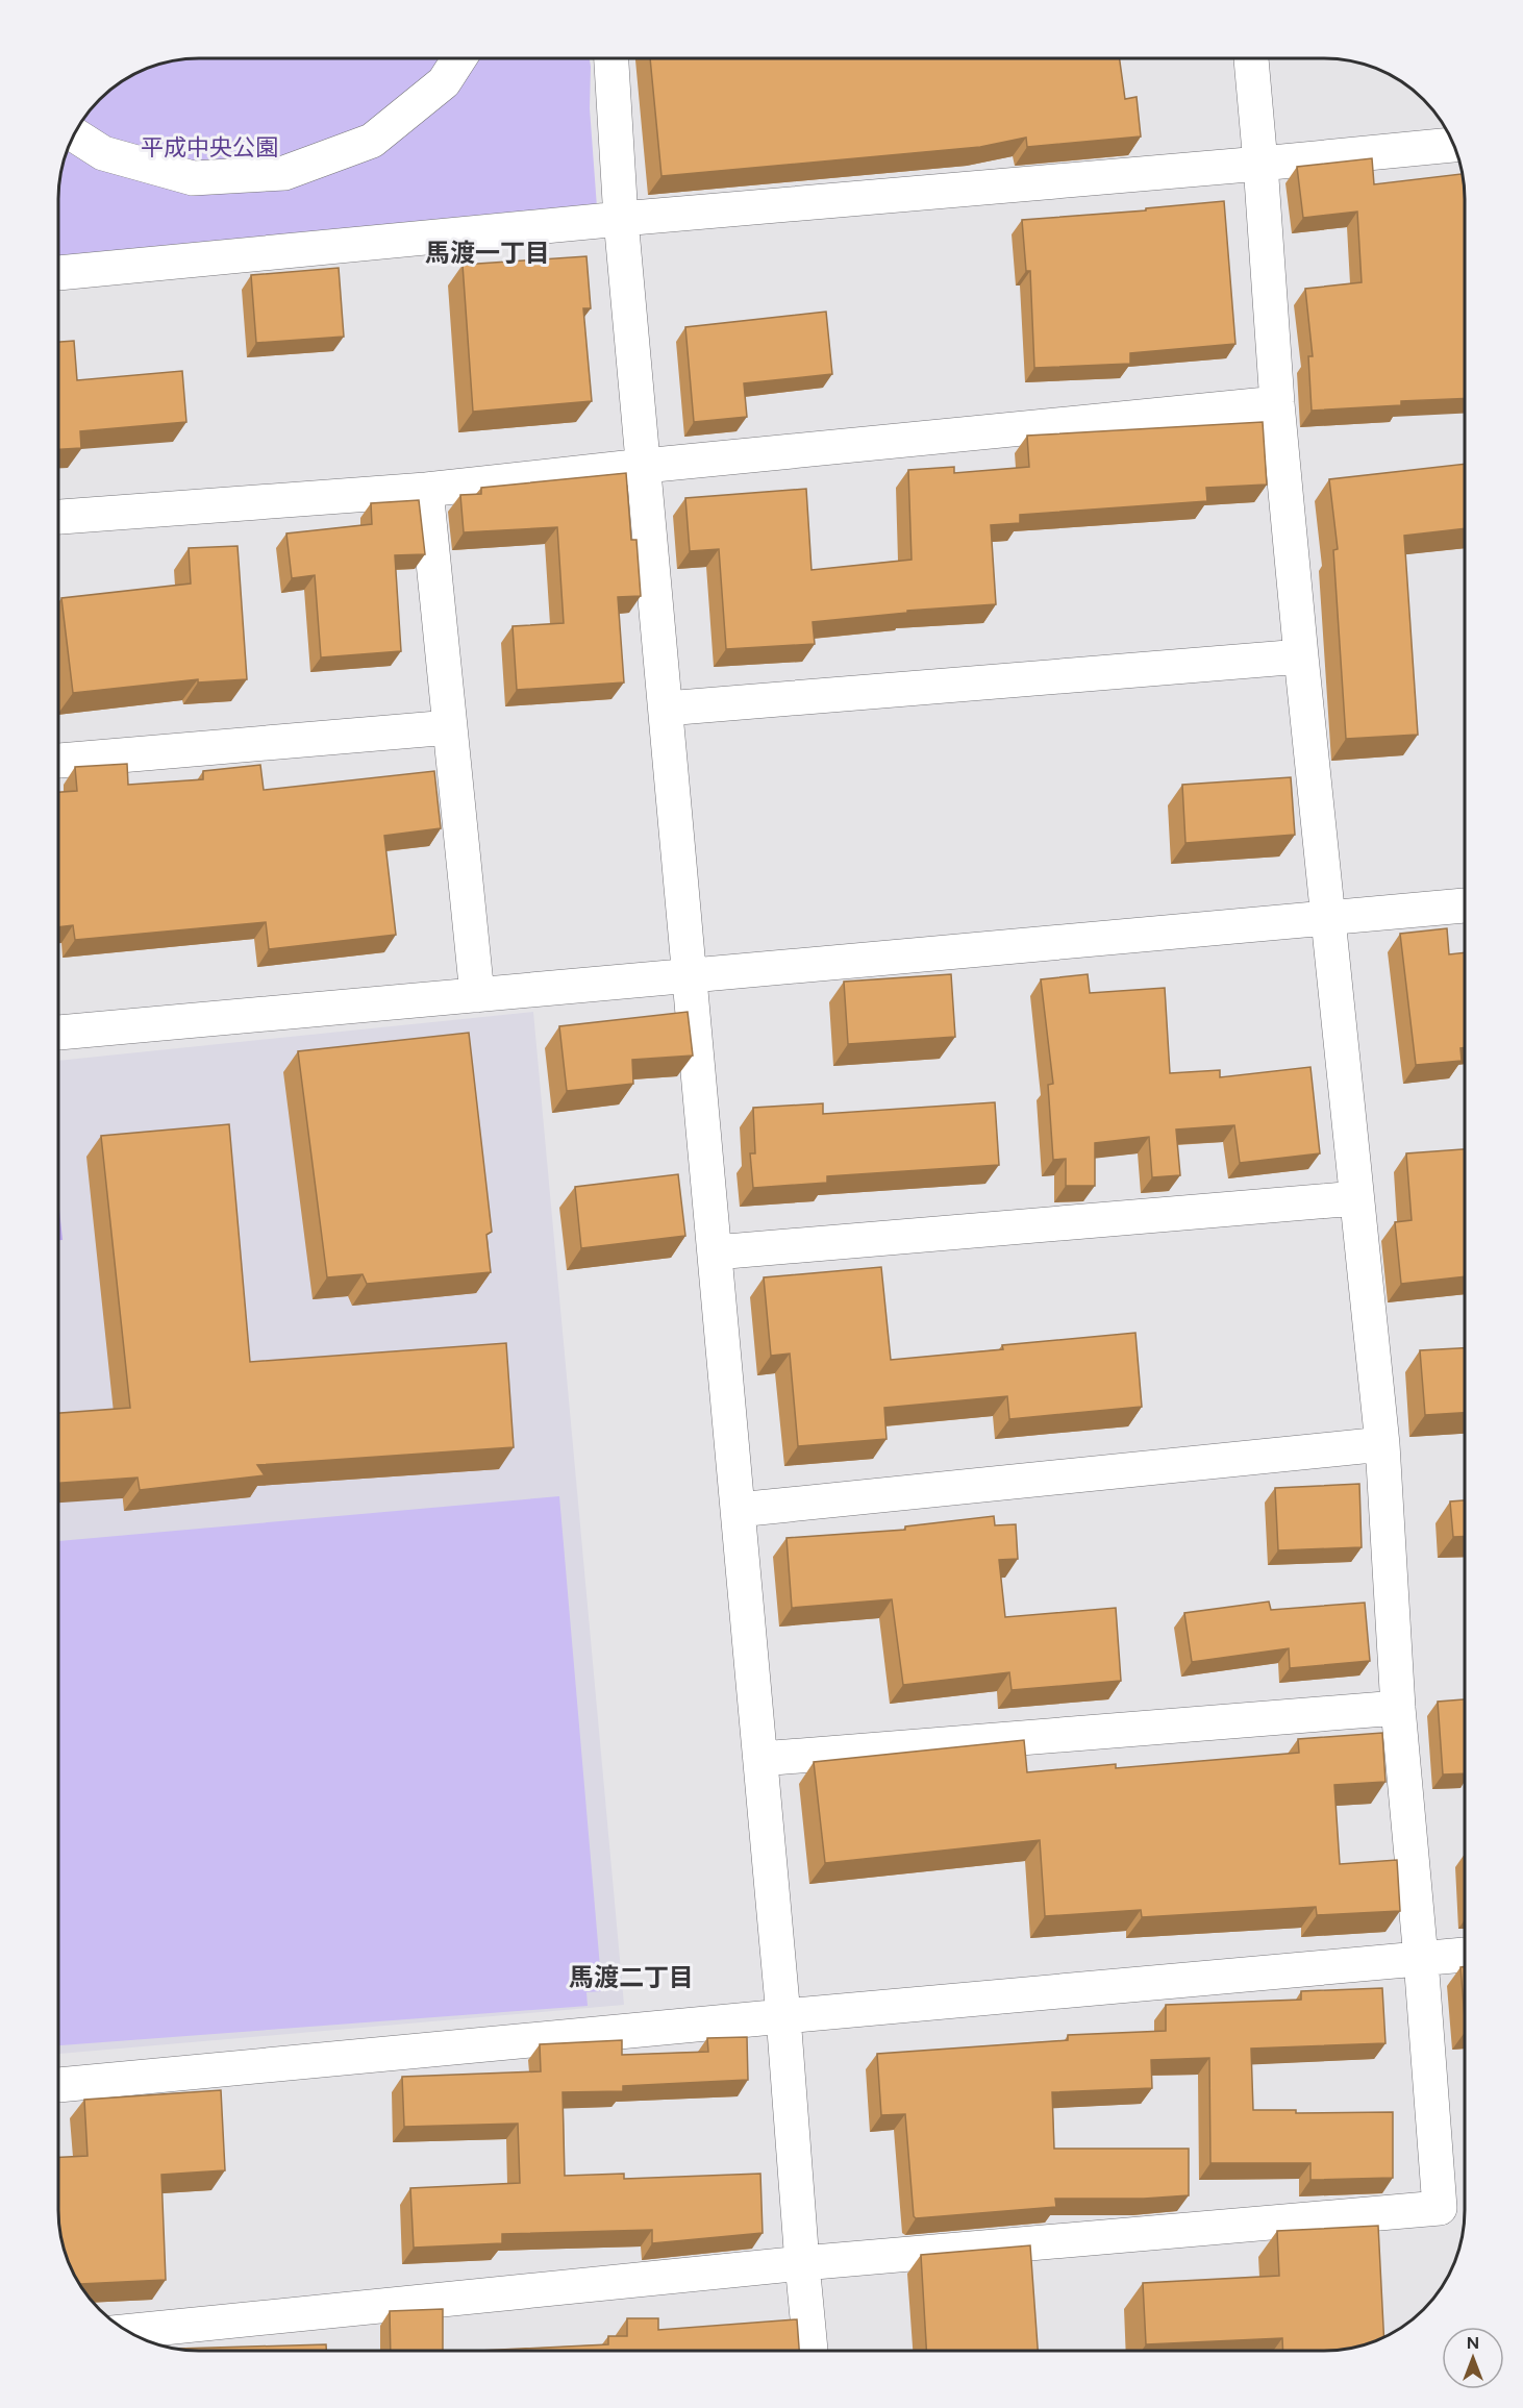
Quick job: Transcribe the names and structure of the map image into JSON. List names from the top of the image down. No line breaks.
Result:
{"districts":["馬渡一丁目","馬渡二丁目"],"parks":["平成中央公園"],"north":"top"}
